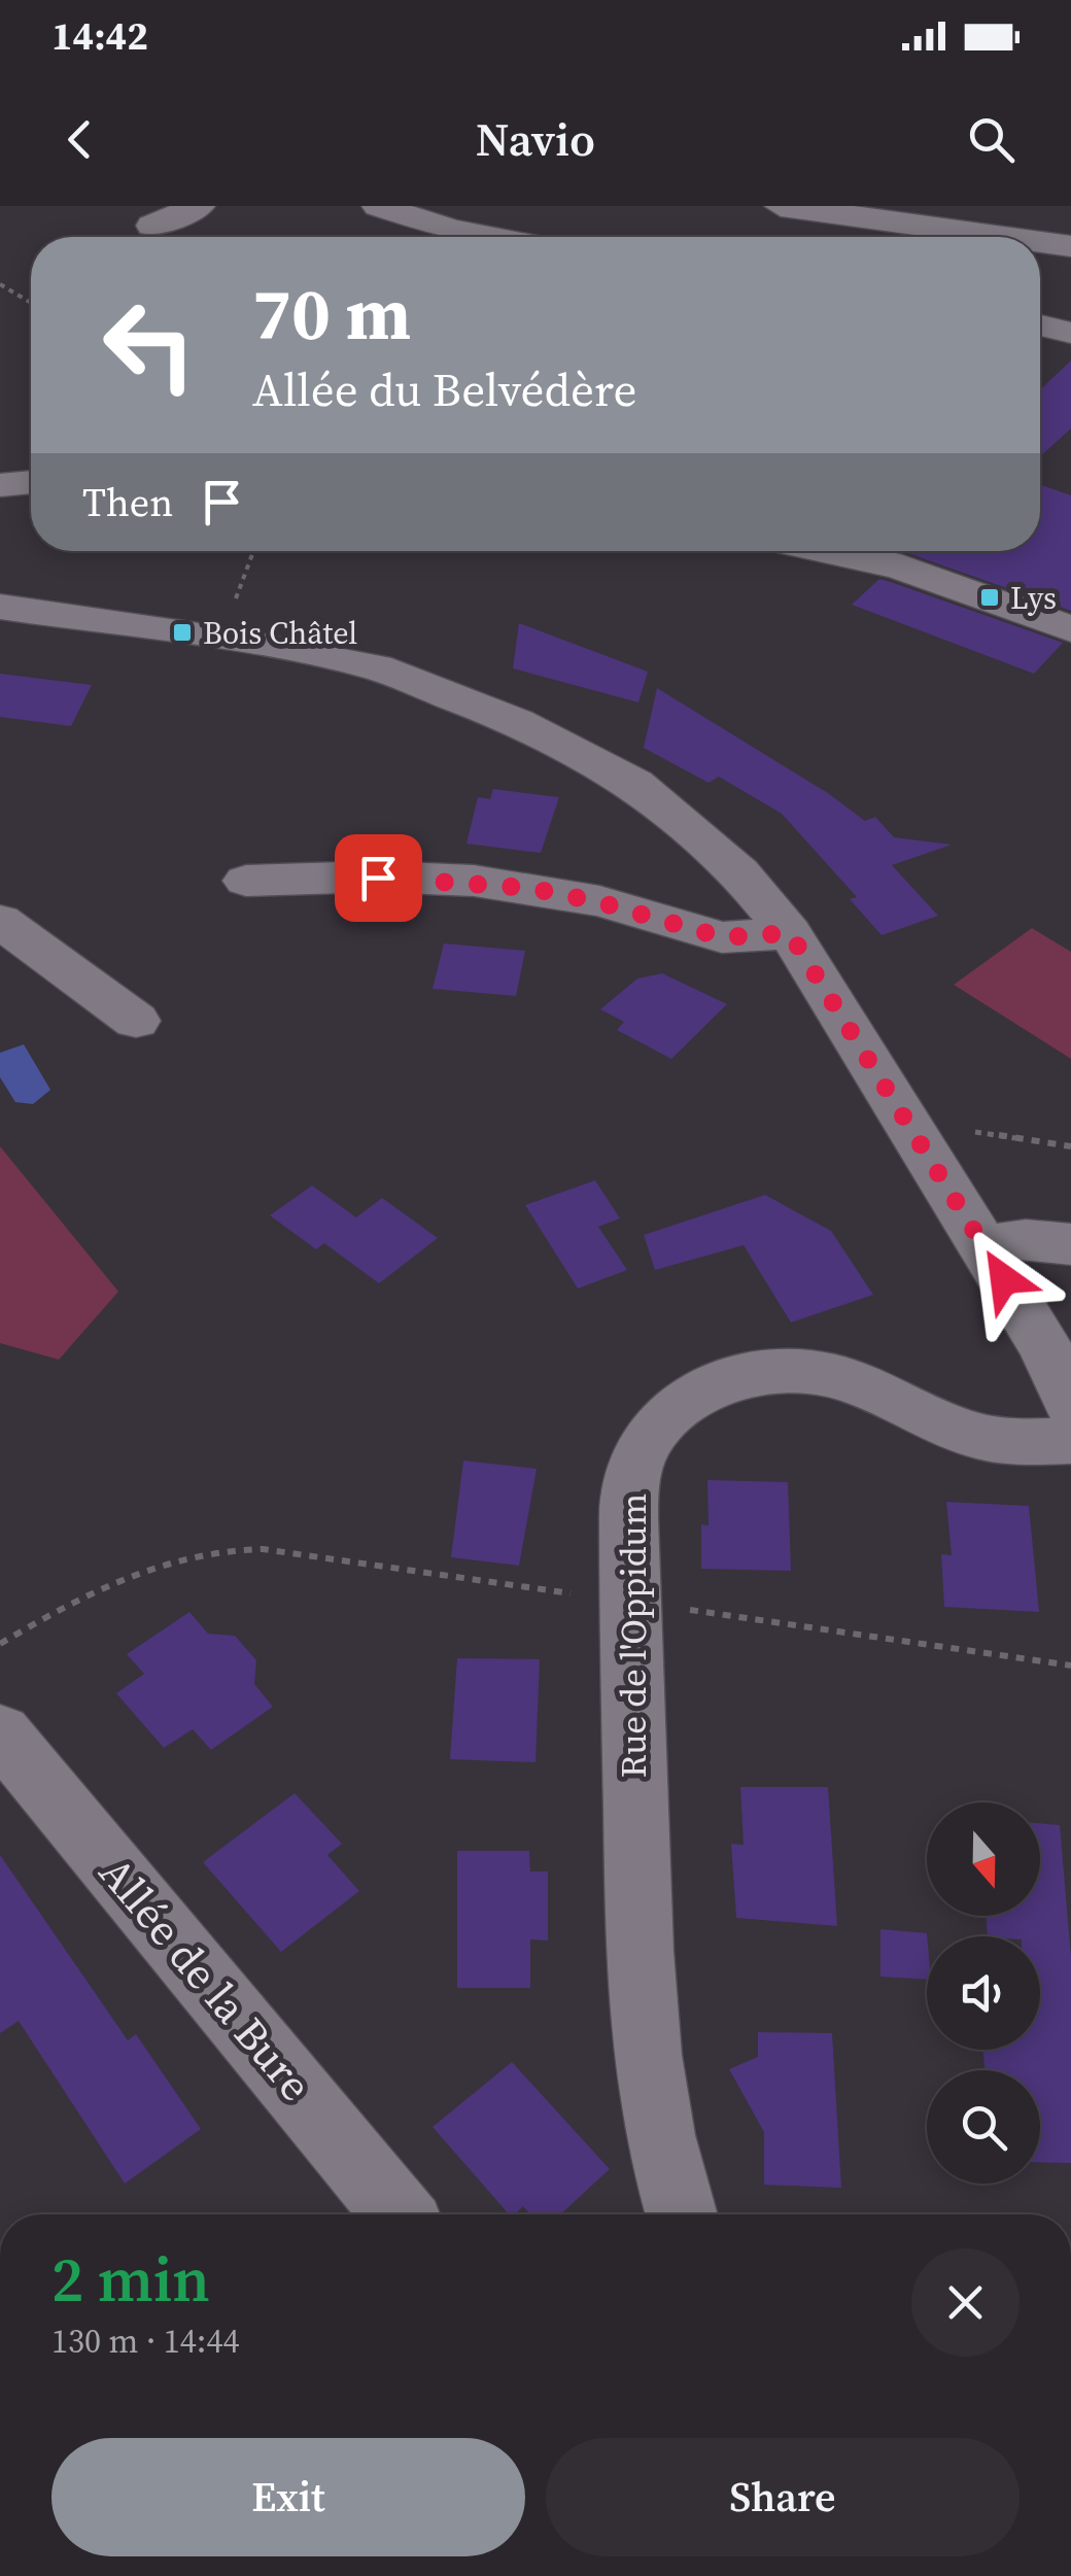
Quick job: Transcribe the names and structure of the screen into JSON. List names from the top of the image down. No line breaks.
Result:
{"streets":{"street":["Rue de l'Oppidum","Allée de la Bure"]},"places":{"transit":["Lys","Bois Châtel"]},"north":"bottom","page":{"status":"14:42","header":"Navio","turn":["70 m","Allée du Belvédère"],"then":"Then","heading":["2 min","130 m · 14:44"],"buttons":["Exit","Share"]}}
